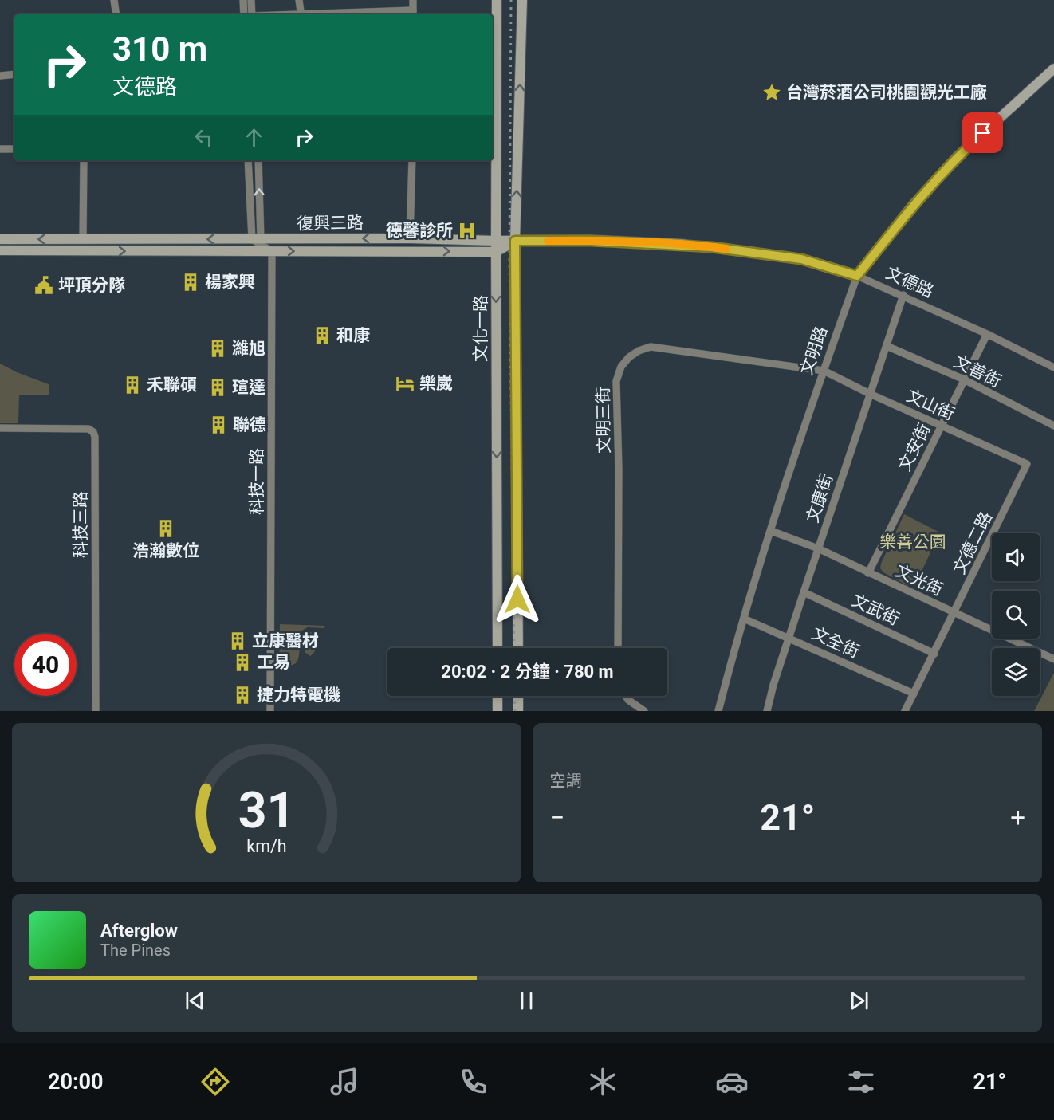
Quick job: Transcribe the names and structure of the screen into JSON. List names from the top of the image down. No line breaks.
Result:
{"streets":{"street":["復興三路","文德路","文化一路","文明路","文善街","文山街","文明三街","文安街","科技一路","文康街","科技三路","文德二路","文光街","文武街","文全街"]},"crossings":[["復興三路","文德路"],["復興三路","文化一路"],["復興三路","科技一路"],["文德路","文化一路"],["文德路","文明路"],["文德路","文安街"],["文德路","文康街"],["文明路","文山街"],["文明路","文明三街"],["文明路","文光街"],["文明路","文全街"],["文善街","文安街"],["文善街","文康街"],["文山街","文明三街"],["文山街","文安街"],["文山街","文康街"],["文山街","文德二路"],["文安街","文光街"],["文康街","文光街"],["文康街","文武街"],["文康街","文全街"],["文德二路","文光街"],["文德二路","文武街"],["文德二路","文全街"]],"parks":["樂善公園"],"places":{"place":["台灣菸酒公司桃園觀光工廠"],"hospital":["德馨診所"],"building":["楊家興","和康","濰旭","禾聯碩","瑄達","聯德","浩瀚數位","立康醫材","工易","捷力特電機"],"public building":["坪頂分隊"],"hotel":["樂崴"]},"page":{"turn":["310 m","文德路"],"limit":"40","trip":"20:02 · 2 分鐘 · 780 m","tile":"空調","heat":["−","21°","+"],"song":["Afterglow","The Pines"],"tabs":["20:00","21°"],"gauge":["31","km/h"]}}
